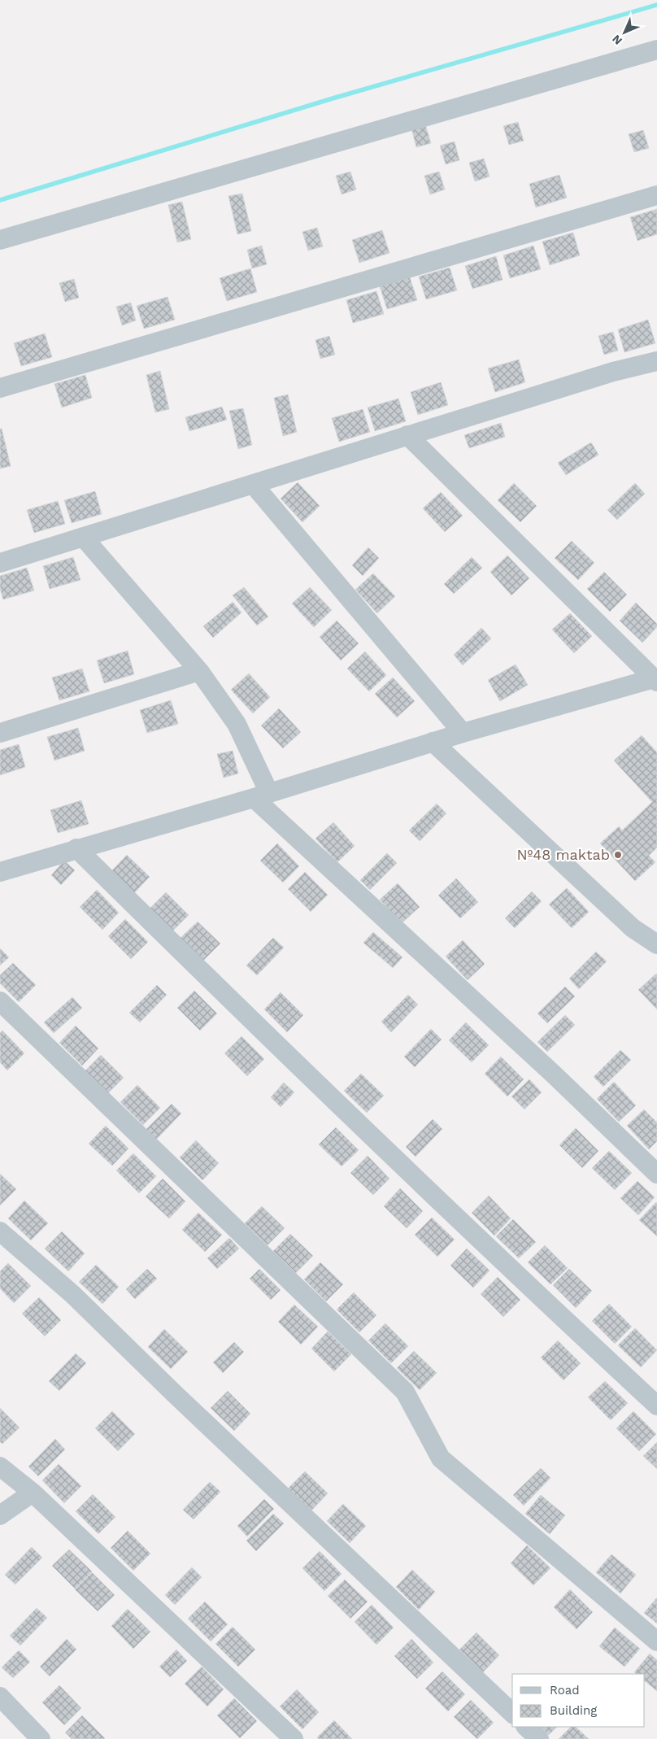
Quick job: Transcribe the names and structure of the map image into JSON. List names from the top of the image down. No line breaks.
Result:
{"places":["№48 maktab"],"legend":["Road","Building"],"north":"bottom left"}
